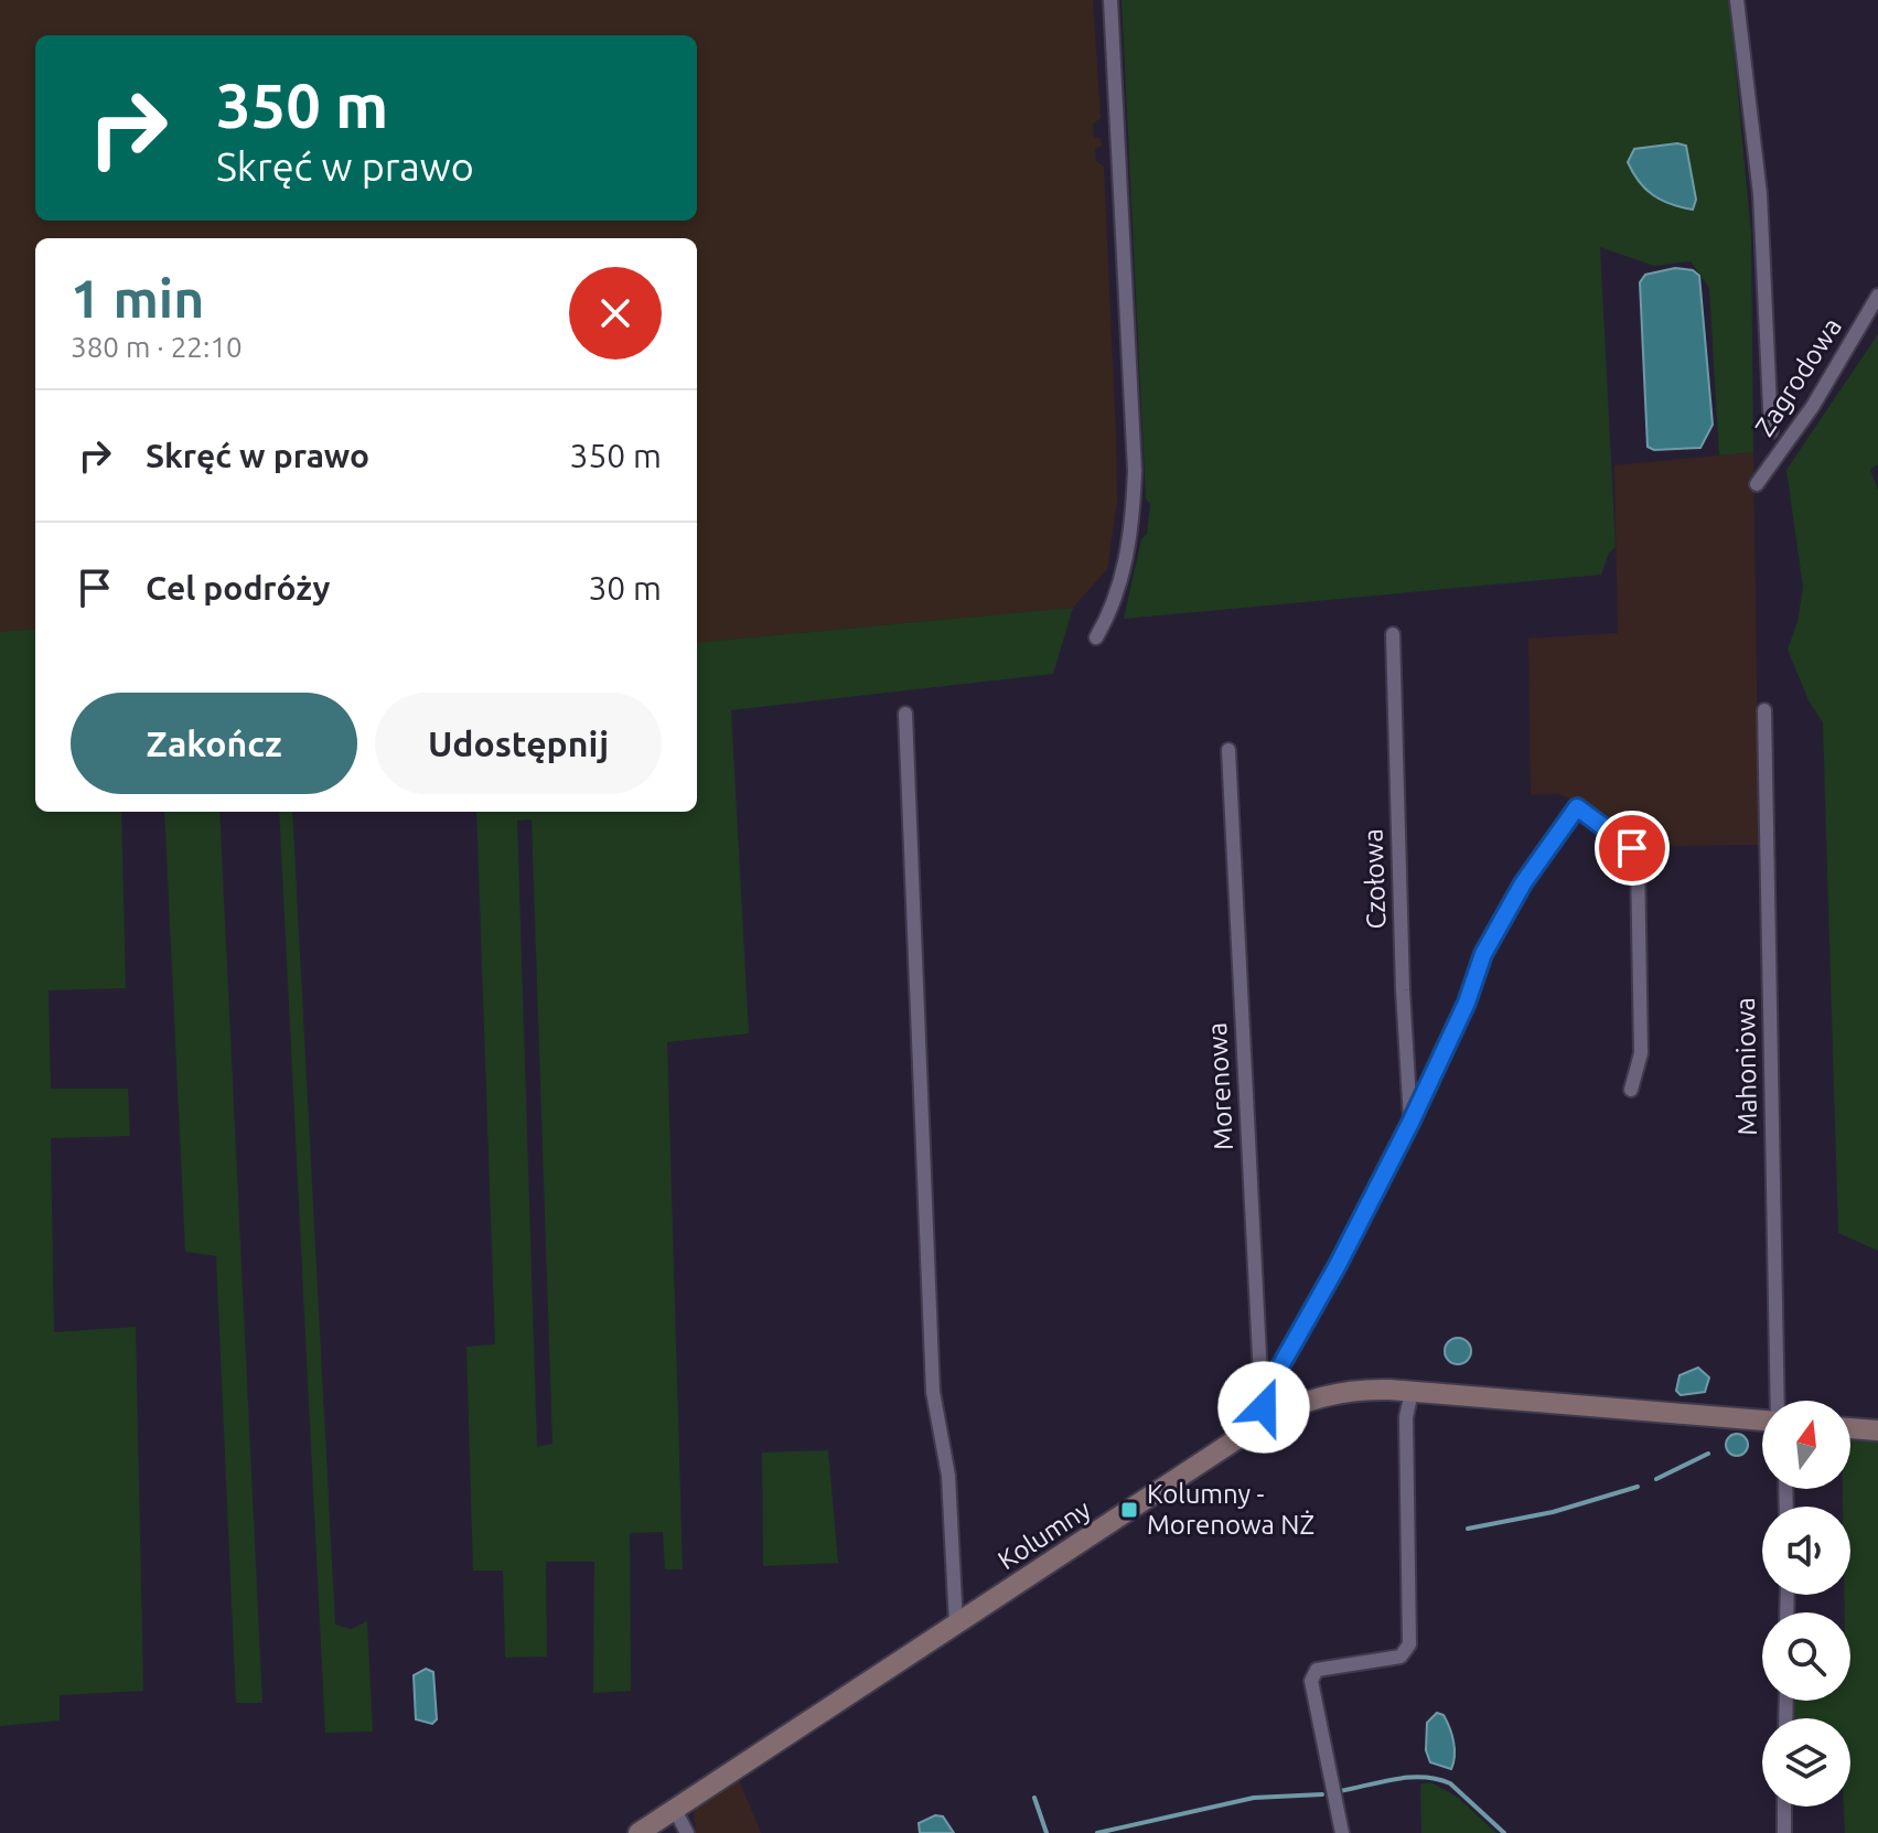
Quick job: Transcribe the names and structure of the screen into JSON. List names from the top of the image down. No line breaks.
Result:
{"streets":{"street":["Zagrodowa","Czołowa","Mahoniowa","Morenowa","Kolumny"]},"crossings":[["Morenowa","Kolumny"]],"places":{"transit":["Kolumny - Morenowa NŻ"]},"north":"top","page":{"turn":["350 m","Skręć w prawo"],"heading":["1 min","380 m · 22:10"],"list":[{"name":"Skręć w prawo","value":"350 m"},{"name":"Cel podróży","value":"30 m"}],"buttons":["Zakończ","Udostępnij"]}}
